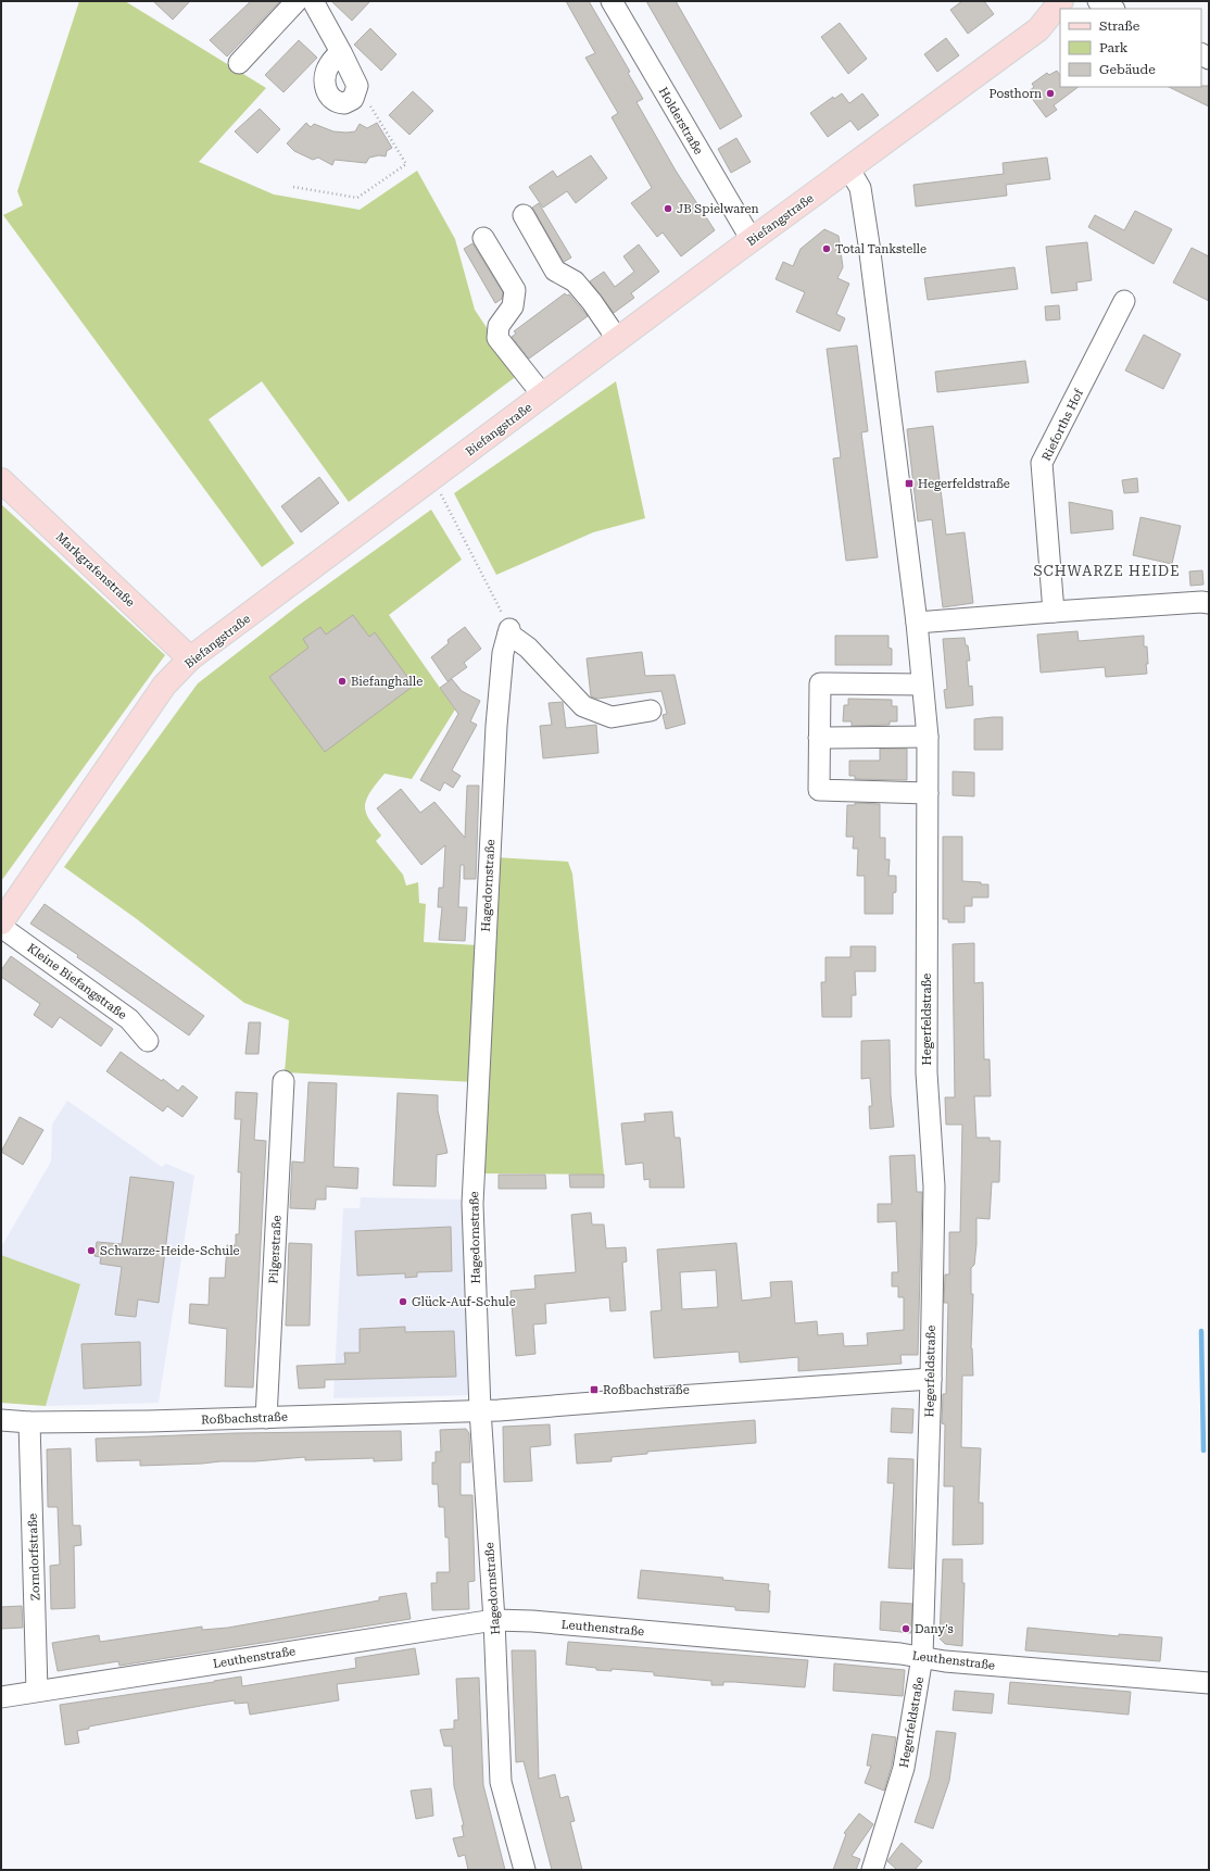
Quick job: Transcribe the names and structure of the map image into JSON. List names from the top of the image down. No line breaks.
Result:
{"streets":{"main road":["Biefangstraße","Markgrafenstraße"],"street":["Holderstraße","Rieforths Hof","Hagedornstraße","Kleine Biefangstraße","Hegerfeldstraße","Pilgerstraße","Roßbachstraße","Zorndorfstraße","Leuthenstraße"]},"crossings":[["Holderstraße","Biefangstraße"],["Biefangstraße","Markgrafenstraße"],["Biefangstraße","Hegerfeldstraße"],["Hagedornstraße","Roßbachstraße"],["Hagedornstraße","Leuthenstraße"],["Hegerfeldstraße","Roßbachstraße"],["Hegerfeldstraße","Leuthenstraße"],["Pilgerstraße","Roßbachstraße"],["Roßbachstraße","Zorndorfstraße"],["Zorndorfstraße","Leuthenstraße"]],"districts":["SCHWARZE HEIDE"],"places":{"other":["Posthorn","JB Spielwaren","Total Tankstelle","Biefanghalle","Schwarze-Heide-Schule","Glück-Auf-Schule","Dany's"],"transit":["Hegerfeldstraße","Roßbachstraße"]},"legend":["Straße","Park","Gebäude"]}
